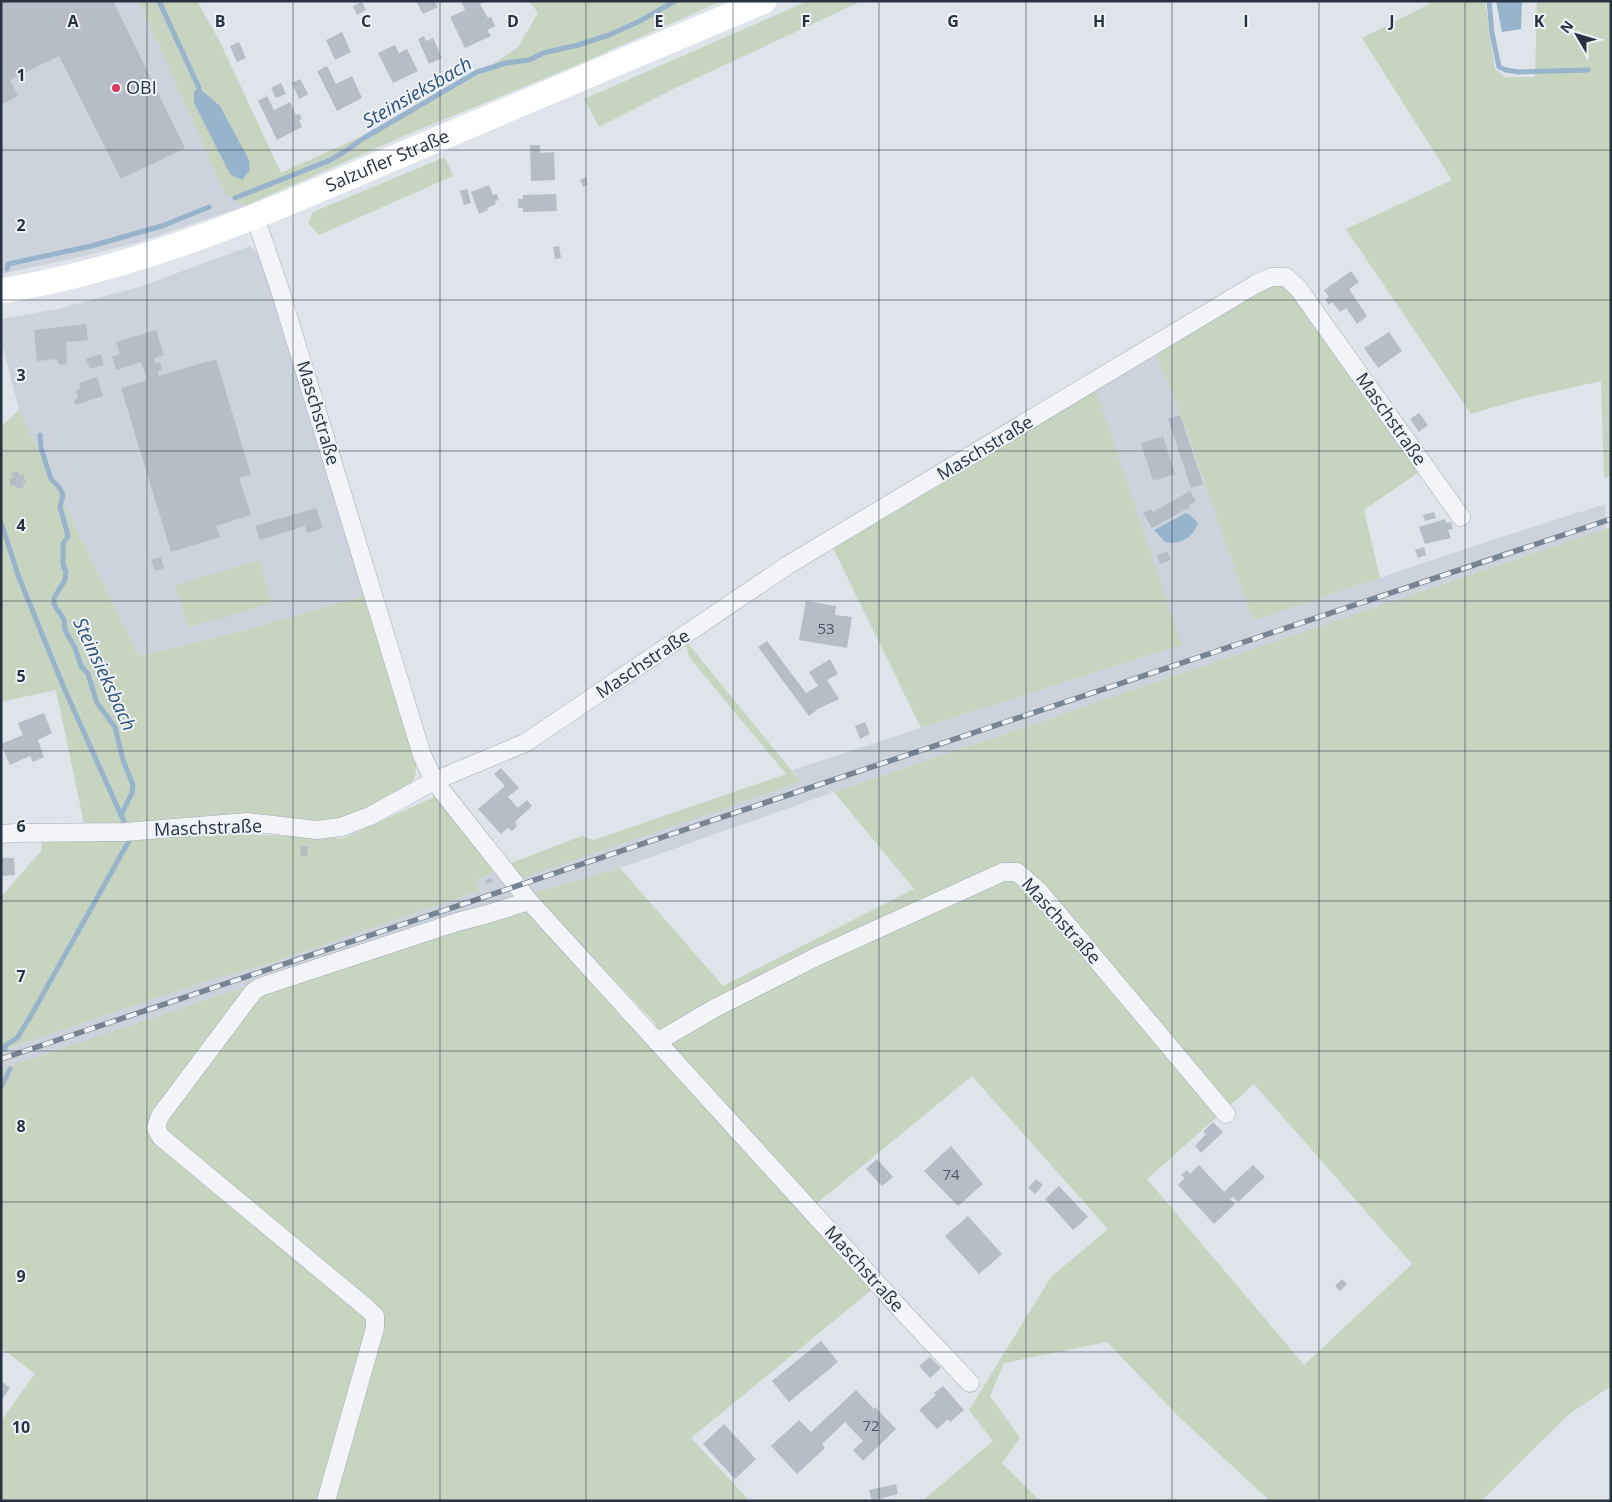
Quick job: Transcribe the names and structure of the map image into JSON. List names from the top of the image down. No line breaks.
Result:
{"streets":{"main road":["Salzufler Straße"],"street":["Maschstraße"]},"crossings":[["Salzufler Straße","Maschstraße"]],"water":["Steinsieksbach"],"places":["OBI"],"house_numbers":["53","74","72"],"north":"top left","grid":{"columns":["A","B","C","D","E","F","G","H","I","J","K"],"rows":["1","2","3","4","5","6","7","8","9","10"]}}
